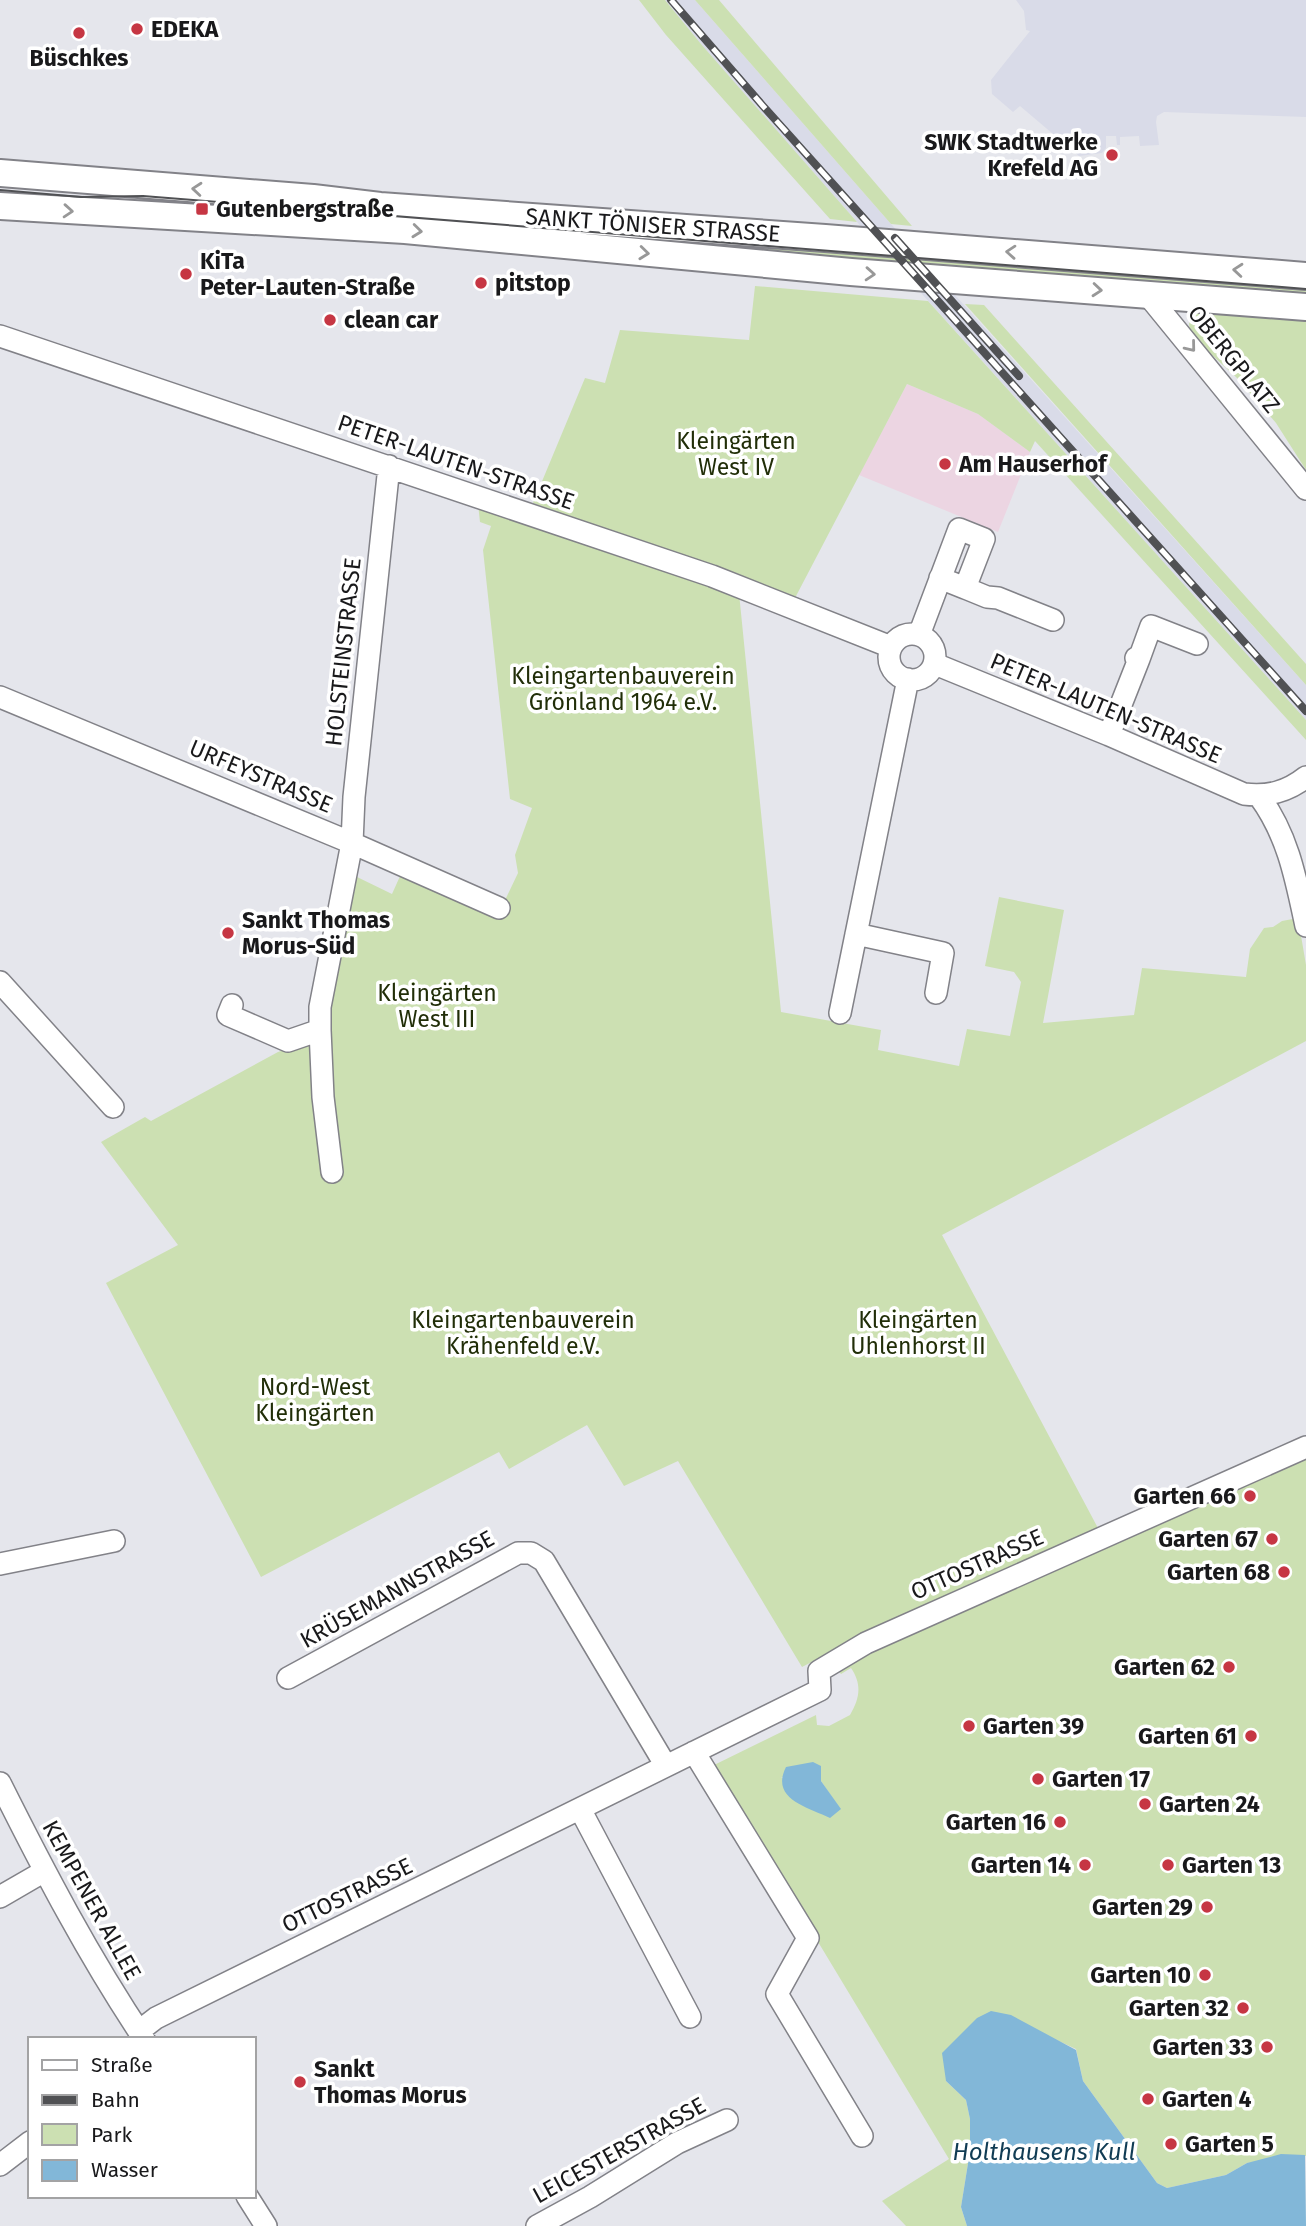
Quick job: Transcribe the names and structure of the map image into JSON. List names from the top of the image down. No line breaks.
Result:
{"streets":{"main road":["SANKT TÖNISER STRASSE"],"street":["OBERGPLATZ","PETER-LAUTEN-STRASSE","HOLSTEINSTRASSE","URFEYSTRASSE","OTTOSTRASSE","KRÜSEMANNSTRASSE","KEMPENER ALLEE","LEICESTERSTRASSE"]},"crossings":[["SANKT TÖNISER STRASSE","OBERGPLATZ"],["PETER-LAUTEN-STRASSE","HOLSTEINSTRASSE"],["HOLSTEINSTRASSE","URFEYSTRASSE"],["OTTOSTRASSE","KRÜSEMANNSTRASSE"],["OTTOSTRASSE","KEMPENER ALLEE"]],"one_way":["OBERGPLATZ"],"water":["Holthausens Kull"],"parks":["Kleingärten West IV","Kleingartenbauverein Grönland 1964 e.V.","Kleingärten West III","Kleingartenbauverein Krähenfeld e.V.","Kleingärten Uhlenhorst II","Nord-West Kleingärten"],"places":{"other":["EDEKA","Büschkes","SWK Stadtwerke Krefeld AG","KiTa Peter-Lauten-Straße","pitstop","clean car","Am Hauserhof","Sankt Thomas Morus-Süd","Garten 66","Garten 67","Garten 68","Garten 62","Garten 39","Garten 61","Garten 17","Garten 24","Garten 16","Garten 14","Garten 13","Garten 29","Garten 10","Garten 32","Garten 33","Sankt Thomas Morus","Garten 4","Garten 5"],"transit":["Gutenbergstraße"]},"legend":["Straße","Bahn","Park","Wasser"]}
